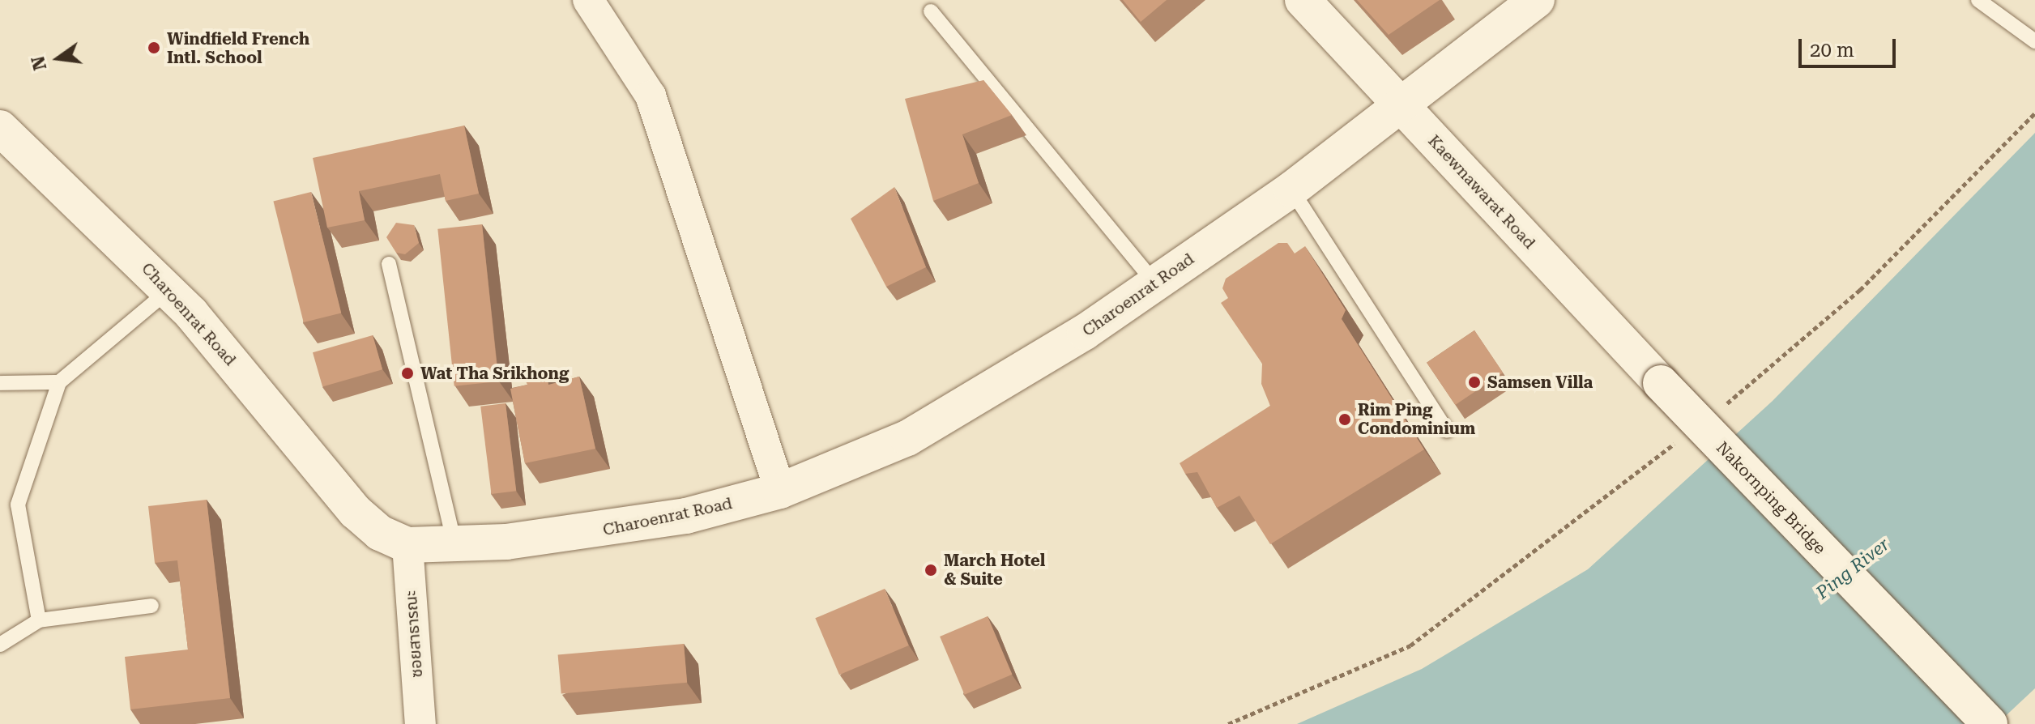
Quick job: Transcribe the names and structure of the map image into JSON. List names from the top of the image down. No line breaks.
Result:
{"streets":{"main road":["Kaewnawarat Road","Charoenrat Road","Nakornping Bridge"],"street":["ซอยสาธารณะ"]},"crossings":[["Kaewnawarat Road","Charoenrat Road"],["Kaewnawarat Road","Nakornping Bridge"],["Charoenrat Road","ซอยสาธารณะ"]],"water":["Ping River"],"places":["Windfield French Intl. School","Wat Tha Srikhong","Samsen Villa","Rim Ping Condominium","March Hotel & Suite"],"scale_bar":"20 m","north":"left"}
